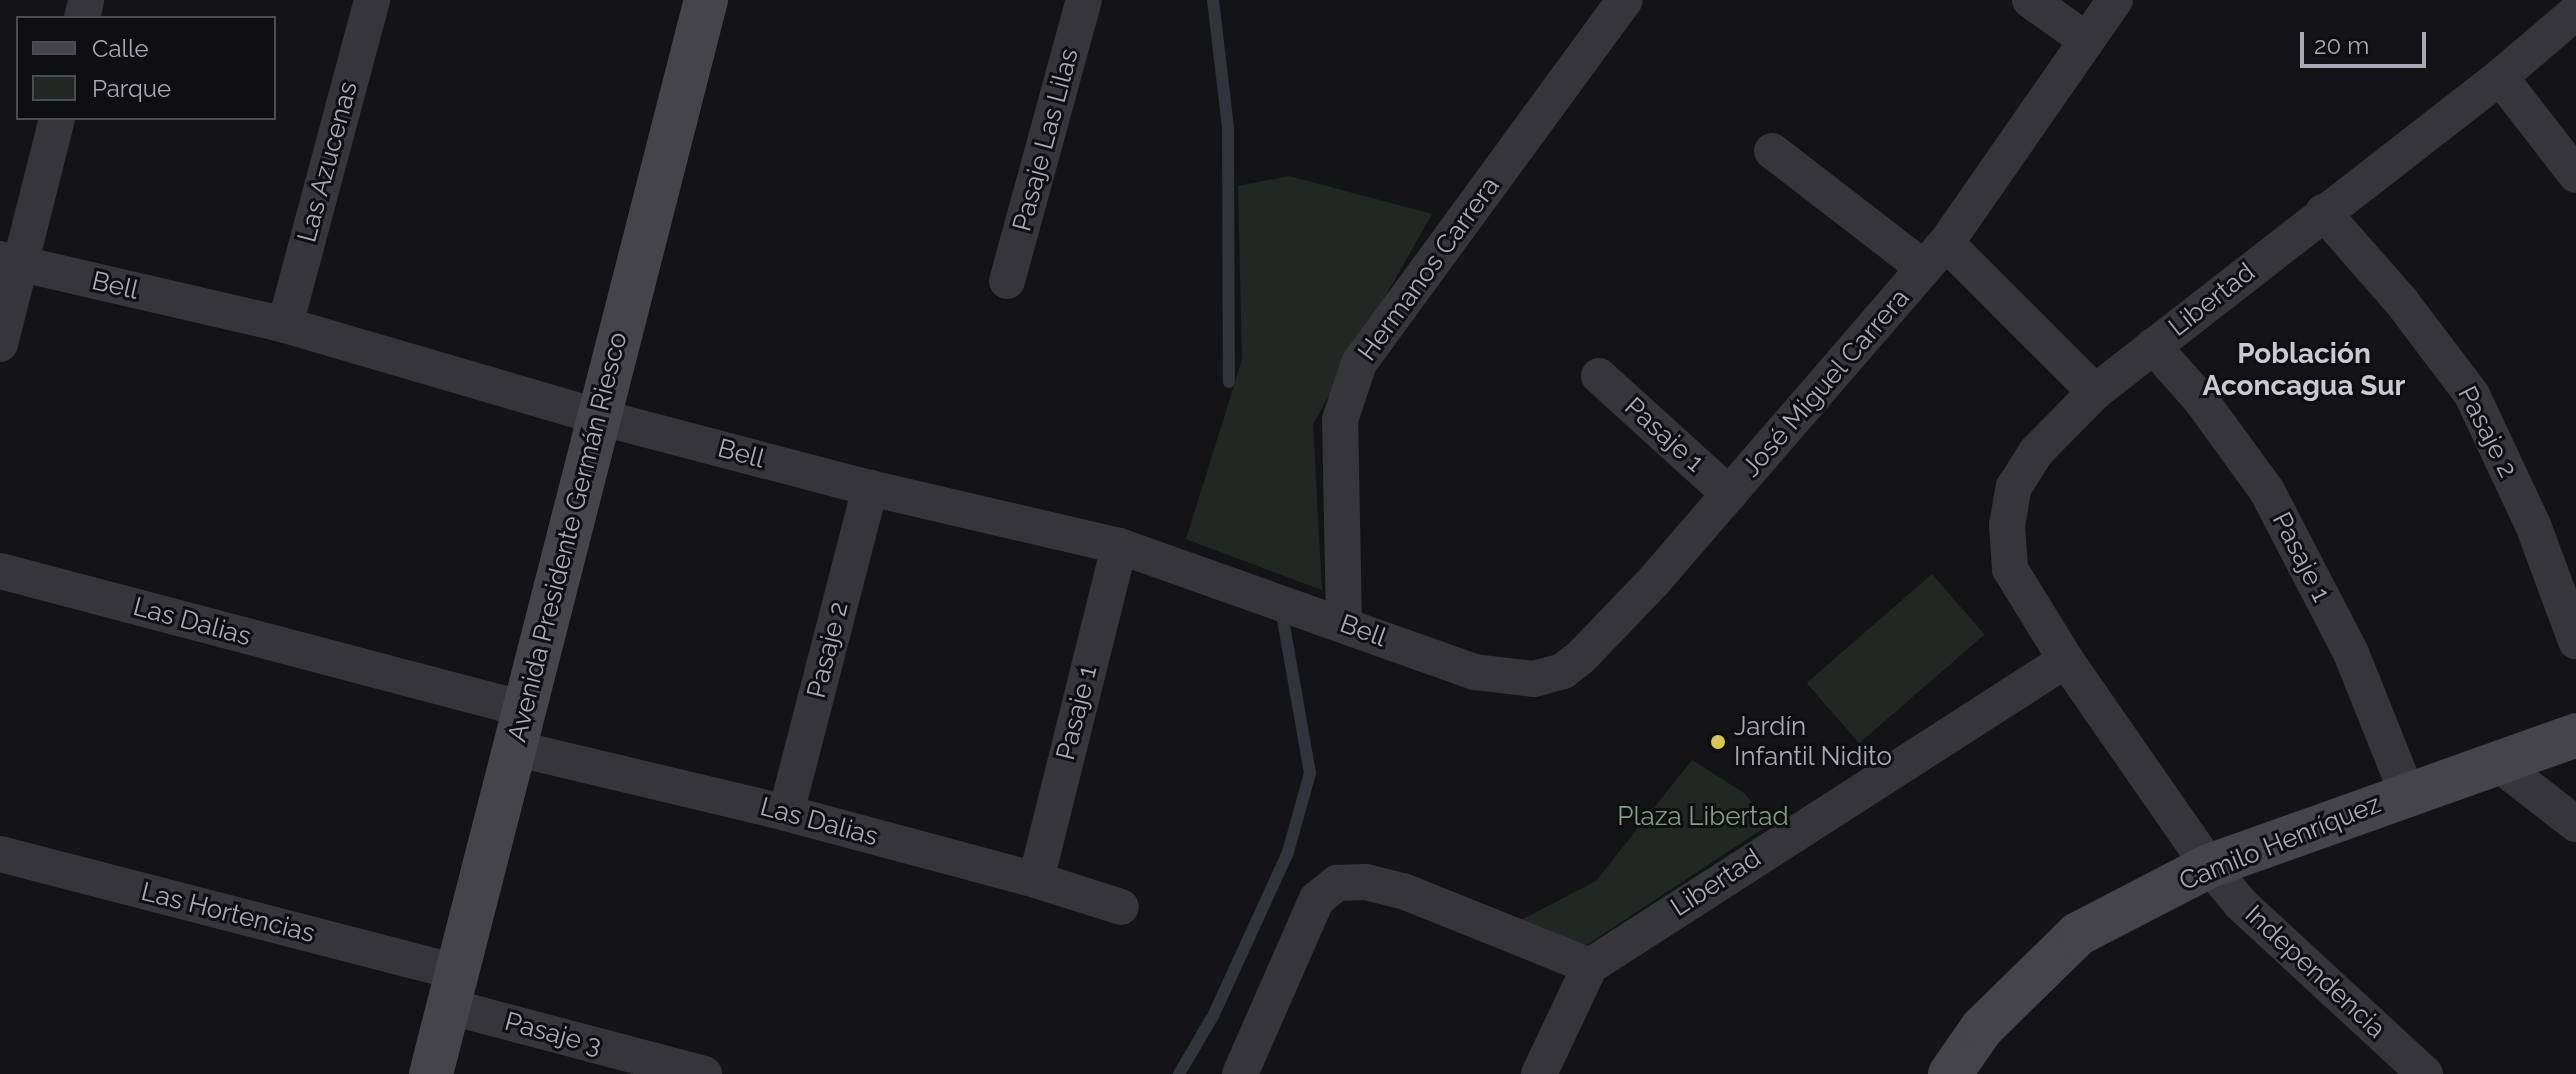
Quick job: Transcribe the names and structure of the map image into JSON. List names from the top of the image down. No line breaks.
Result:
{"streets":{"street":["Pasaje Las Lilas","Las Azucenas","Hermanos Carrera","Bell","Libertad","José Miguel Carrera","Pasaje 2","Pasaje 1","Avenida Presidente Germán Riesco","Las Dalias","Camilo Henríquez","Las Hortencias","Independencia","Pasaje 3"]},"crossings":[["Las Azucenas","Bell"],["Hermanos Carrera","Bell"],["Bell","José Miguel Carrera"],["Bell","Pasaje 2"],["Bell","Pasaje 1"],["Bell","Avenida Presidente Germán Riesco"],["Libertad","Pasaje 2"],["Libertad","Pasaje 1"],["Libertad","Camilo Henríquez"],["Libertad","Independencia"],["José Miguel Carrera","Pasaje 1"],["Pasaje 2","Las Dalias"],["Pasaje 1","Las Dalias"],["Pasaje 1","Camilo Henríquez"],["Avenida Presidente Germán Riesco","Las Dalias"],["Avenida Presidente Germán Riesco","Las Hortencias"],["Avenida Presidente Germán Riesco","Pasaje 3"],["Camilo Henríquez","Independencia"],["Las Hortencias","Pasaje 3"]],"districts":["Población Aconcagua Sur"],"parks":["Plaza Libertad"],"places":["Jardín Infantil Nidito"],"legend":["Calle","Parque"],"scale_bar":"20 m"}
